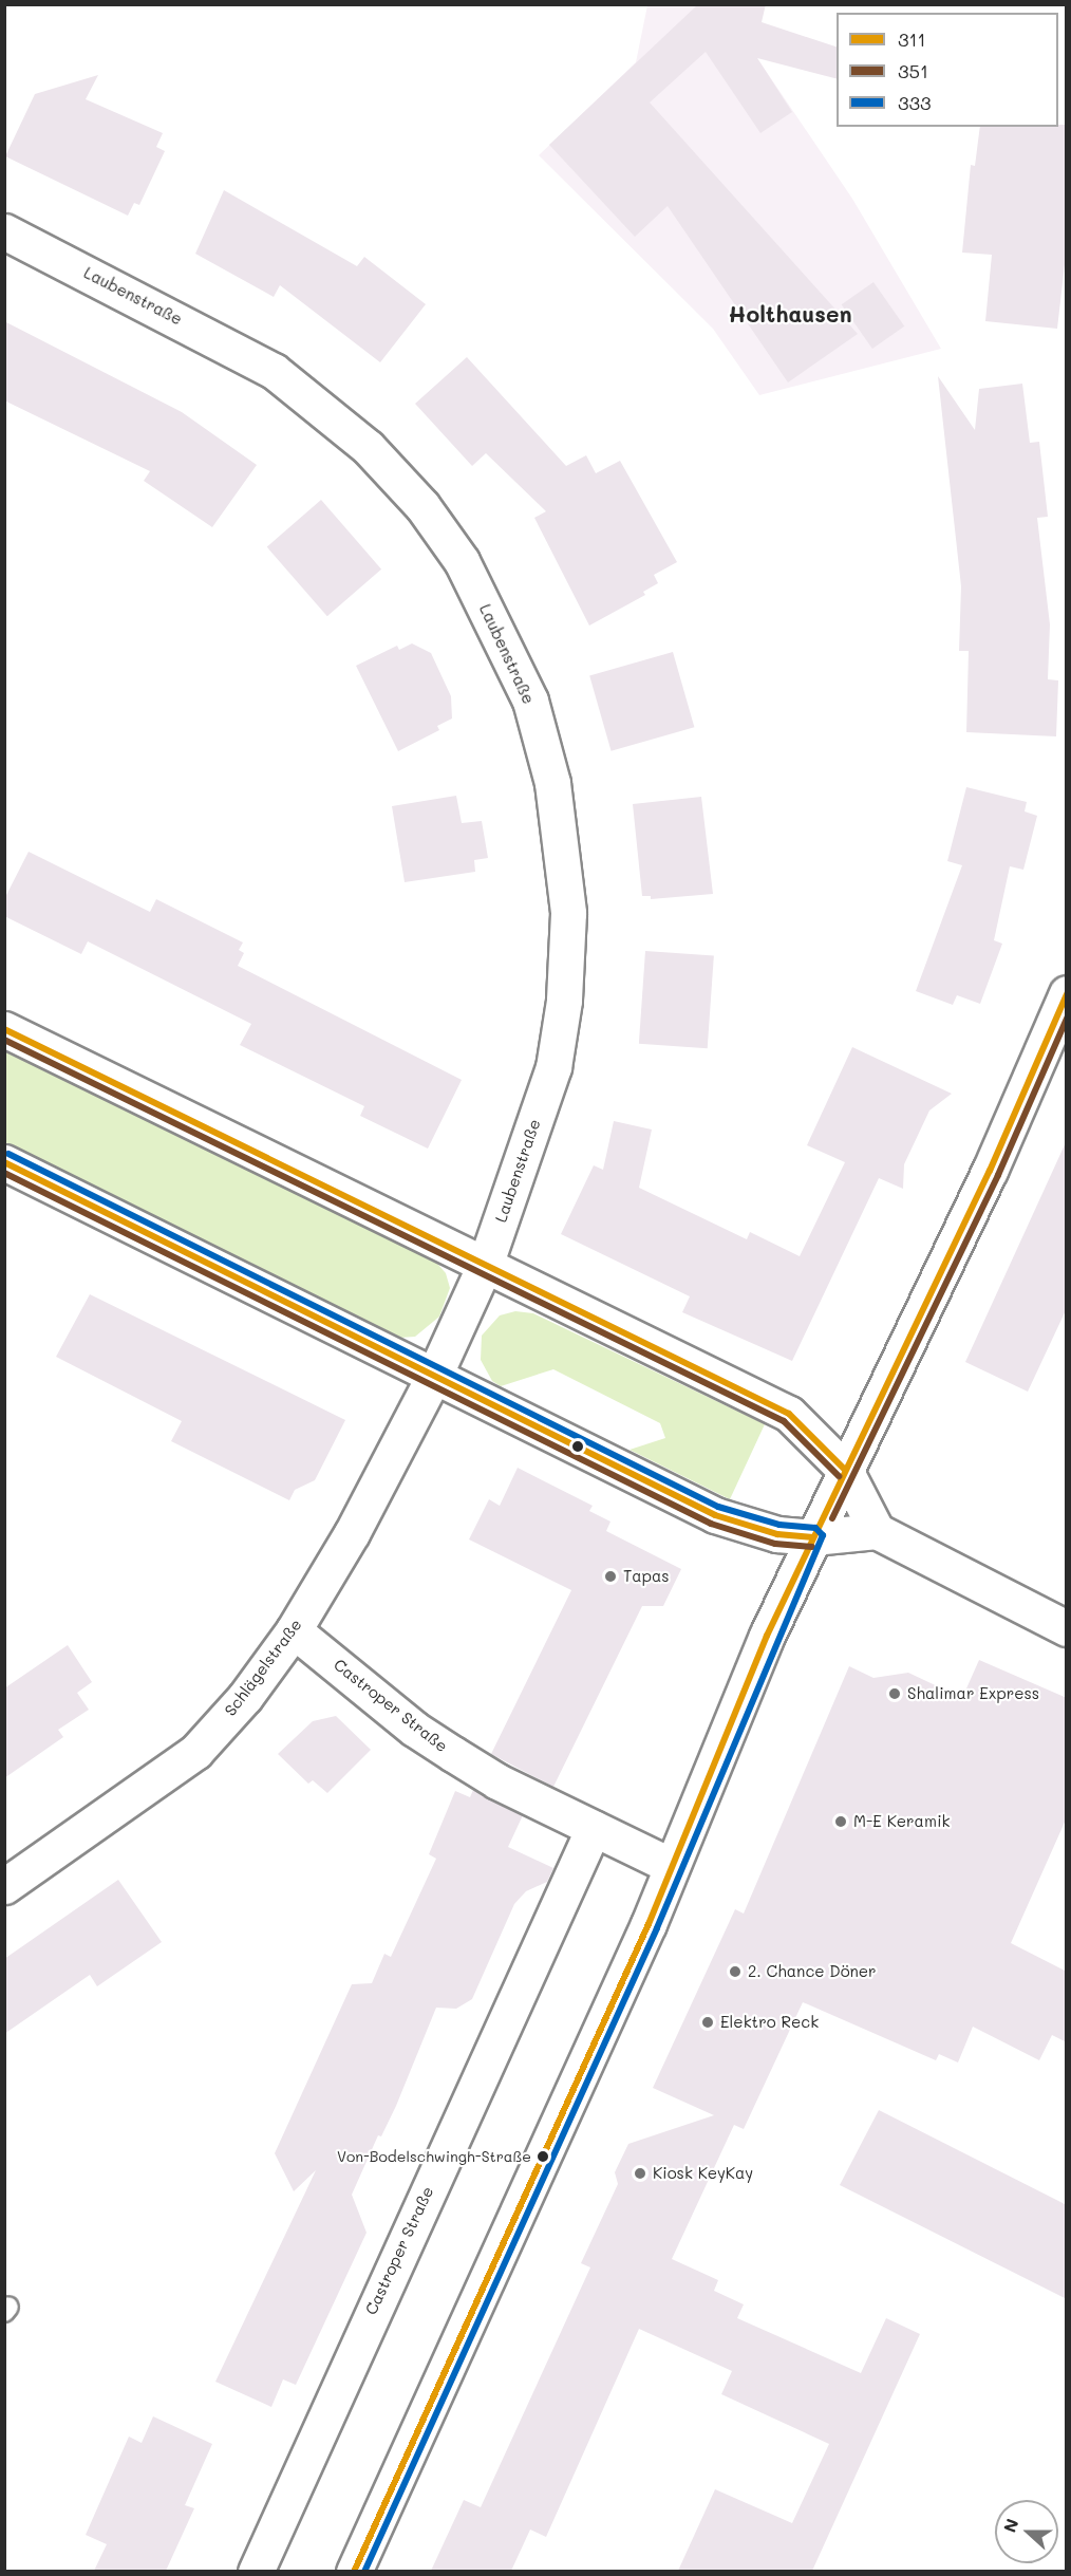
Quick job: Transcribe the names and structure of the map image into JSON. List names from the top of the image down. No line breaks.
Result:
{"streets":{"street":["Laubenstraße","Schlägelstraße","Castroper Straße"]},"crossings":[["Laubenstraße","Schlägelstraße"],["Schlägelstraße","Castroper Straße"]],"districts":["Holthausen"],"places":["Tapas","Shalimar Express","M-E Keramik","2. Chance Döner","Elektro Reck","Von-Bodelschwingh-Straße","Kiosk KeyKay"],"lines":["transit line 311","transit line 351","transit line 333"],"legend":["311","351","333"],"north":"left"}
